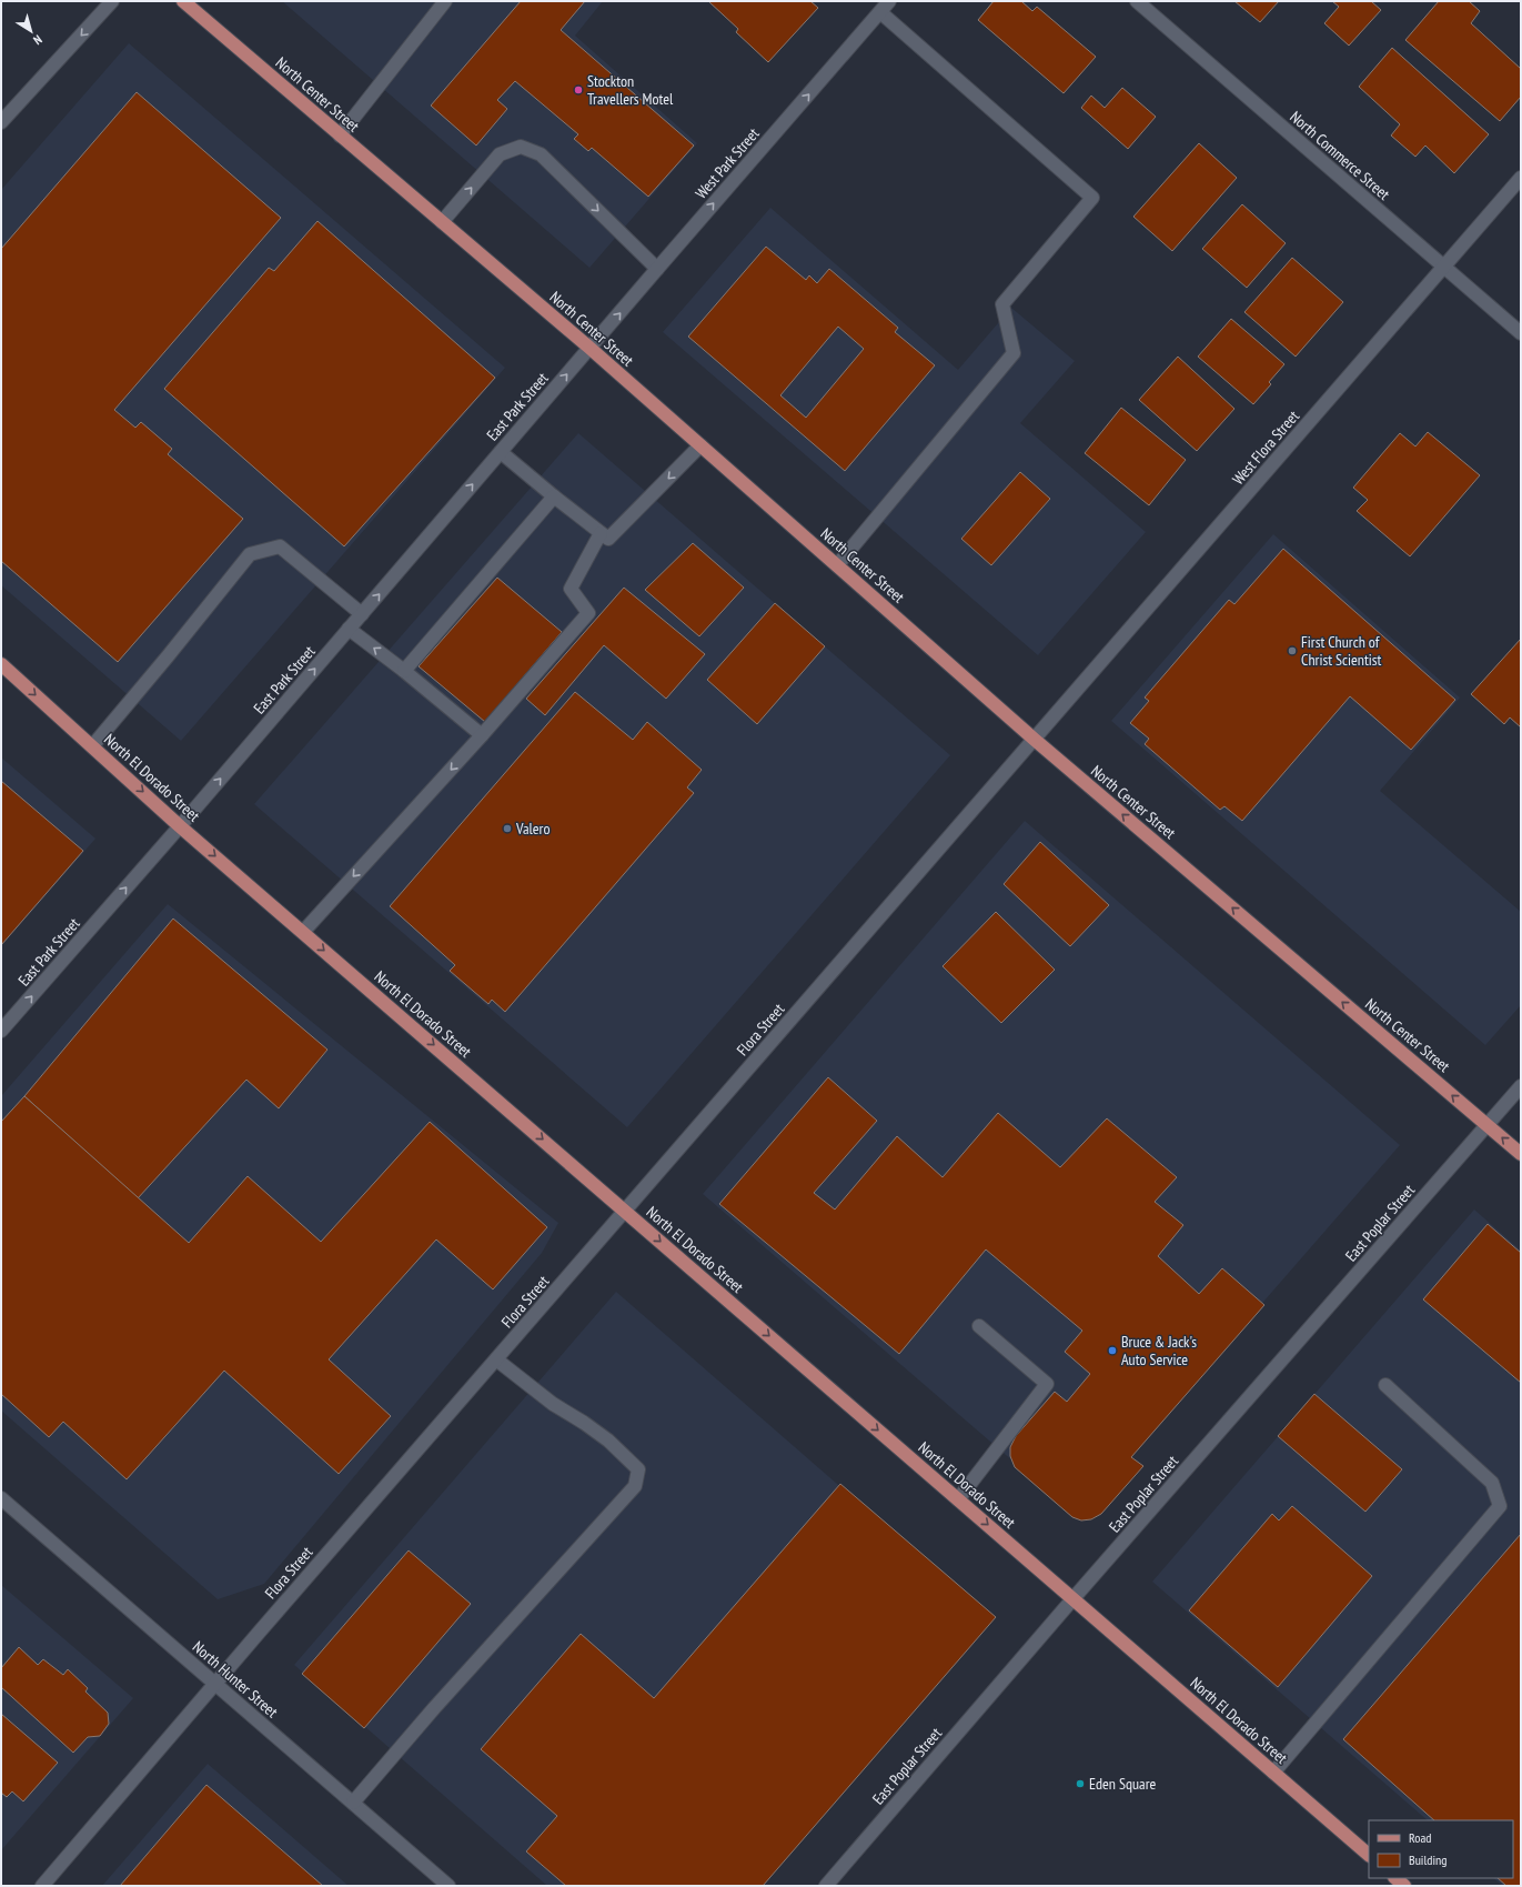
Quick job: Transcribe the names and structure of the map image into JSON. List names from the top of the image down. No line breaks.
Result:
{"streets":{"main road":["North Center Street","North El Dorado Street"],"street":["North Commerce Street","West Park Street","East Park Street","West Flora Street","Flora Street","East Poplar Street","North Hunter Street"]},"crossings":[["North Center Street","West Park Street"],["North Center Street","East Park Street"],["North Center Street","West Flora Street"],["North Center Street","Flora Street"],["North Center Street","East Poplar Street"],["North Commerce Street","West Flora Street"],["West Park Street","East Park Street"],["East Park Street","North El Dorado Street"],["West Flora Street","Flora Street"],["North El Dorado Street","Flora Street"],["North El Dorado Street","East Poplar Street"],["Flora Street","North Hunter Street"]],"one_way":["North Center Street","West Park Street","East Park Street","North El Dorado Street"],"places":["Stockton Travellers Motel","First Church of Christ Scientist","Valero","Bruce & Jack's Auto Service","Eden Square"],"legend":["Road","Building"],"north":"bottom right"}
